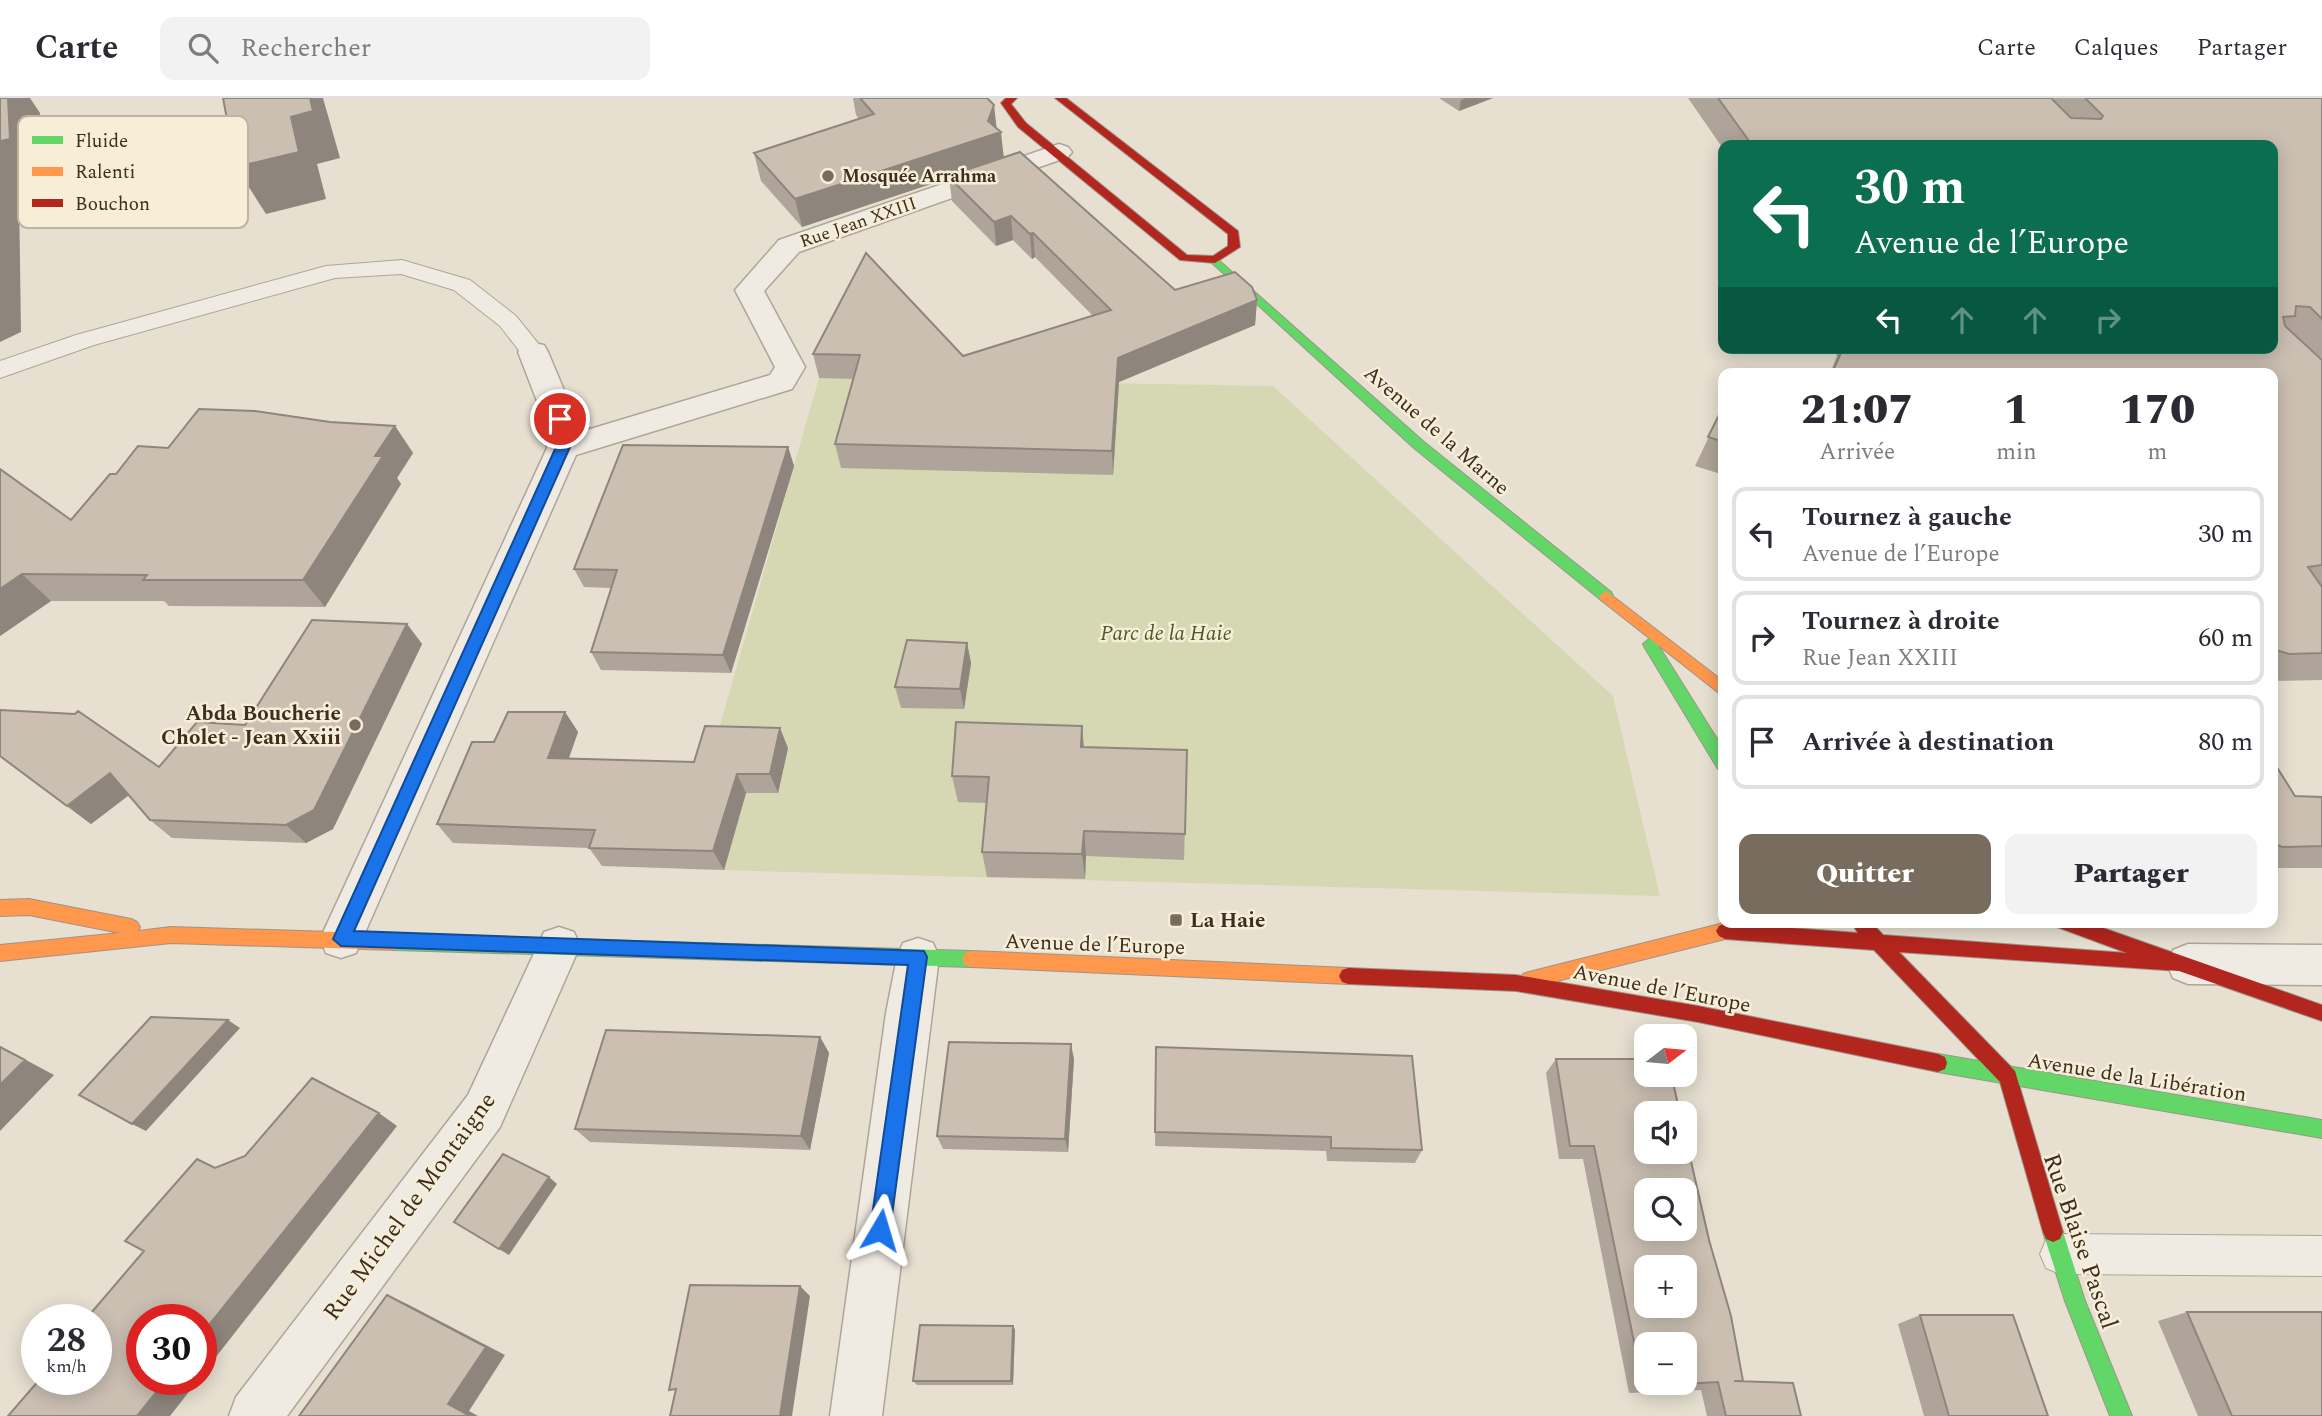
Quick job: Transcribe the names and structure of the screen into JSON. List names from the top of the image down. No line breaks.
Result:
{"streets":{"main road":["Avenue de la Marne","Avenue de l’Europe","Avenue de la Libération","Rue Blaise Pascal"],"street":["Rue Jean XXIII","Rue Michel de Montaigne"]},"crossings":[["Avenue de l’Europe","Avenue de la Libération"],["Avenue de l’Europe","Rue Michel de Montaigne"],["Avenue de l’Europe","Rue Blaise Pascal"],["Avenue de la Libération","Rue Blaise Pascal"]],"parks":["Parc de la Haie"],"places":{"other":["Mosquée Arrahma","Abda Boucherie Cholet - Jean Xxiii"],"transit":["La Haie"]},"legend":["Fluide","Ralenti","Bouchon"],"north":"right","page":{"header":"Carte","search":"Rechercher","nav":["Carte","Calques","Partager"],"turn":["30 m","Avenue de l’Europe"],"eta":["21:07","Arrivée","1","min","170","m"],"list":[{"name":"Tournez à gauche","note":"Avenue de l’Europe","value":"30 m"},{"name":"Tournez à droite","note":"Rue Jean XXIII","value":"60 m"},{"name":"Arrivée à destination","value":"80 m"}],"buttons":["Quitter","Partager"],"map_buttons":["+","−"],"speed":"28 km/h","limit":"30"}}
